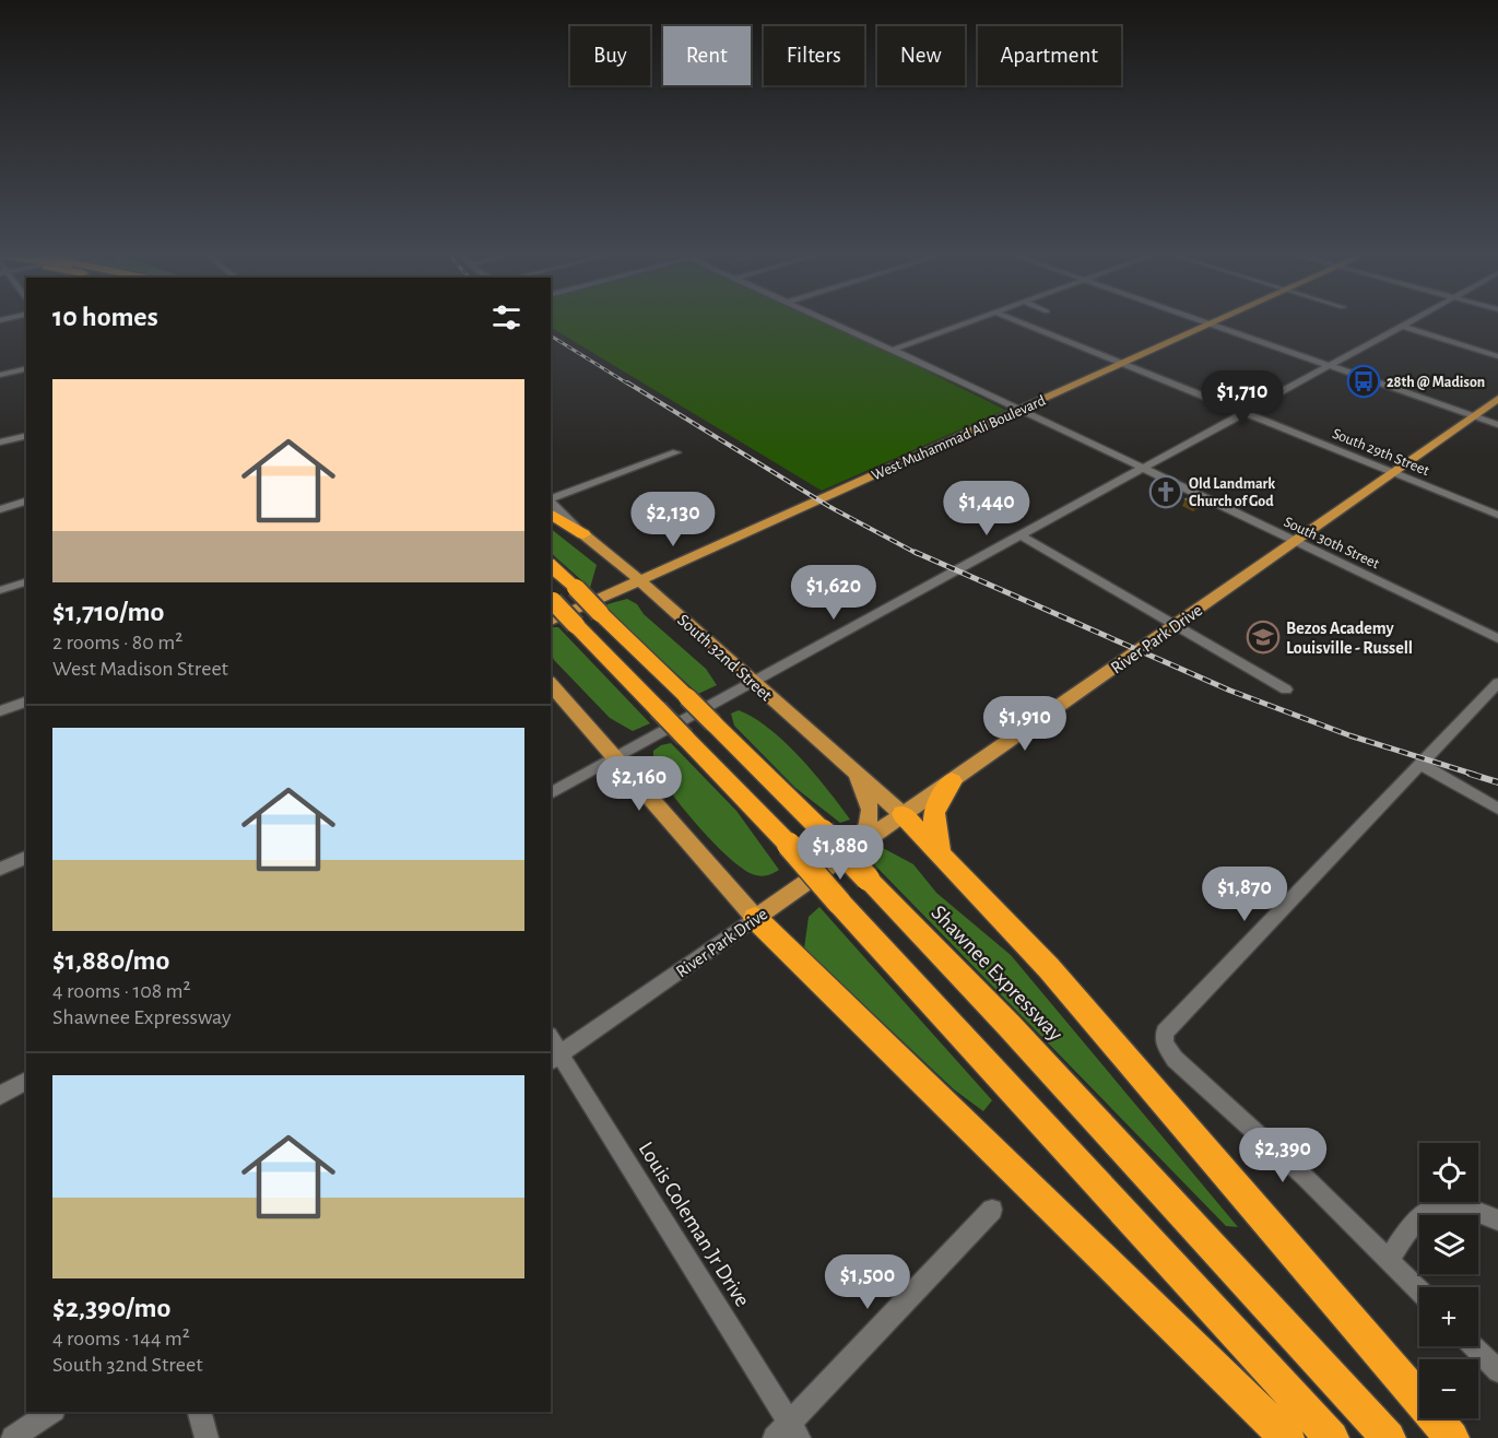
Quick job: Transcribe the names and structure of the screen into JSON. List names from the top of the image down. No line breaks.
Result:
{"streets":{"highway":["Shawnee Expressway"],"main road":["West Muhammad Ali Boulevard","River Park Drive","South 32nd Street"],"street":["South 29th Street","South 30th Street","Louis Coleman Jr Drive"]},"crossings":[["West Muhammad Ali Boulevard","South 29th Street"],["West Muhammad Ali Boulevard","South 30th Street"],["West Muhammad Ali Boulevard","South 32nd Street"],["South 29th Street","River Park Drive"],["South 30th Street","River Park Drive"],["River Park Drive","South 32nd Street"],["River Park Drive","Louis Coleman Jr Drive"]],"places":{"bus stop":["28th @ Madison"],"church":["Old Landmark Church of God"],"school or university":["Bezos Academy Louisville - Russell"]},"page":{"chip":["Buy","Rent","Filters","New","Apartment"],"heading":"10 homes","list":[{"name":"$1,710/mo","note":"2 rooms · 80 m² · West Madison Street"},{"name":"$1,880/mo","note":"4 rooms · 108 m² · Shawnee Expressway"},{"name":"$2,390/mo","note":"4 rooms · 144 m² · South 32nd Street"}],"price":["$1,710","$1,440","$2,130","$1,620","$1,910","$2,160","$1,880","$1,870","$2,390","$1,500"],"map_buttons":["+","−"]}}
